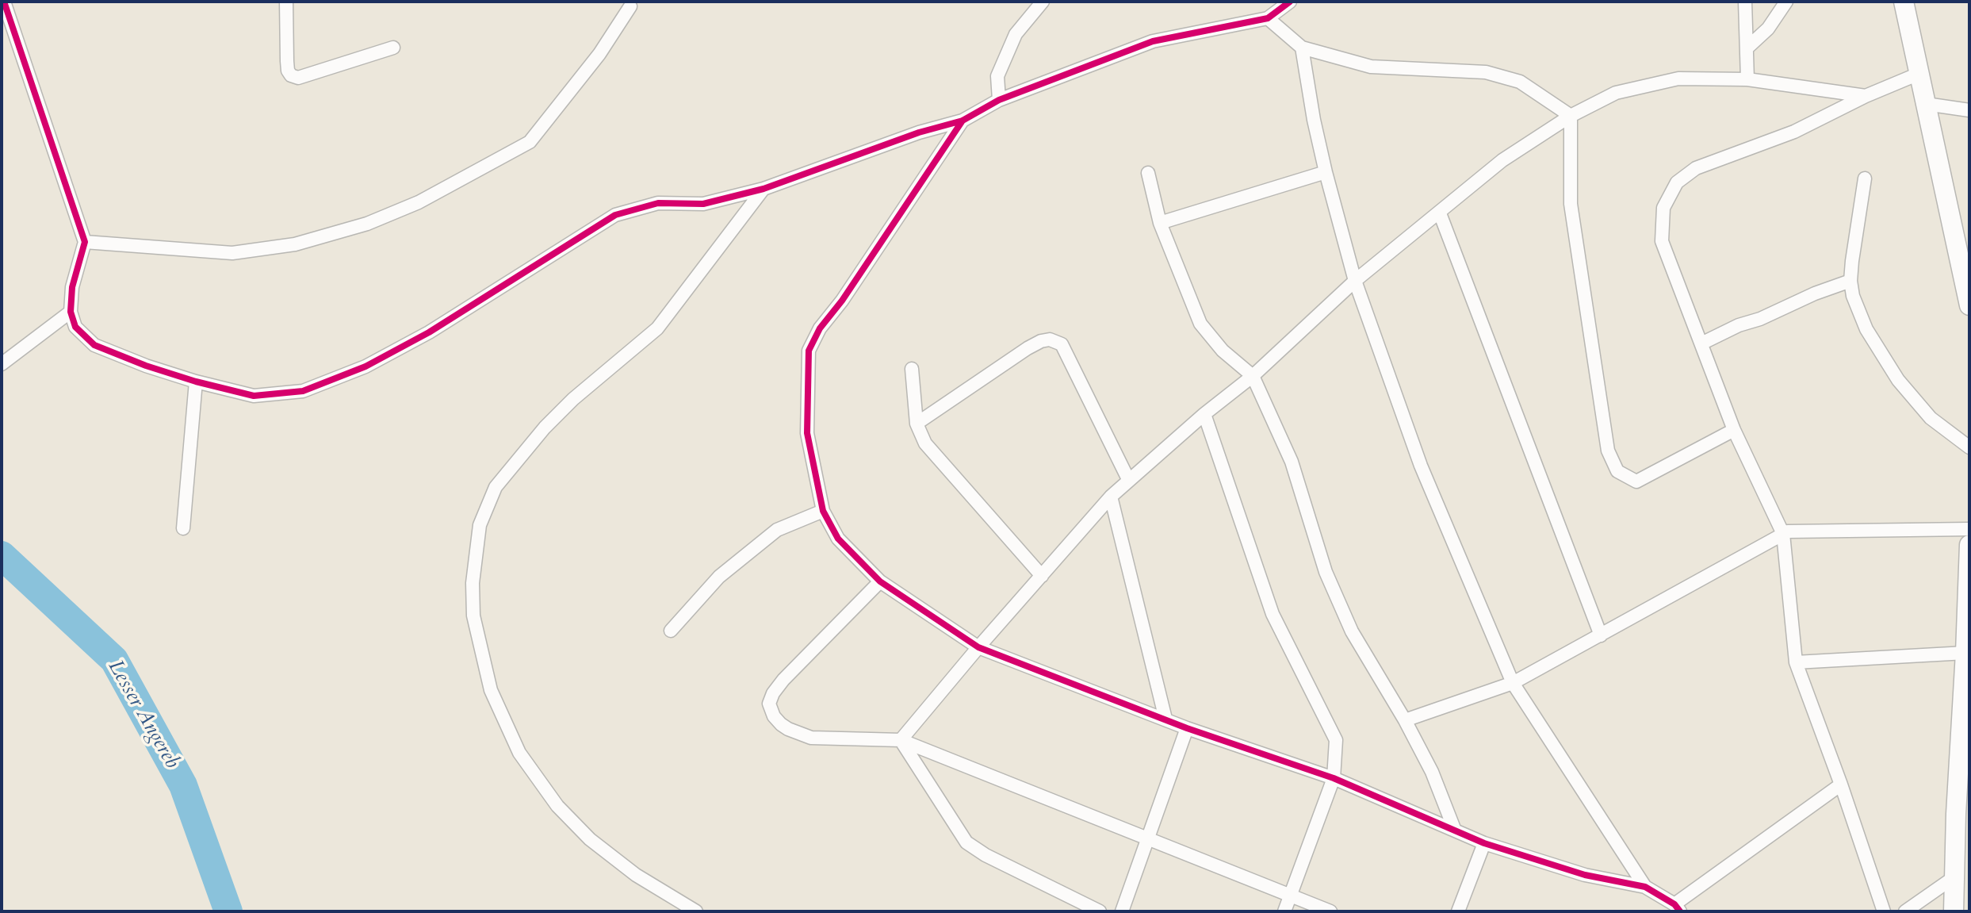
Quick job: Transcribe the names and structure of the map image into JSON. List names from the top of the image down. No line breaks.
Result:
{"water":["Lesser Angereb"]}
